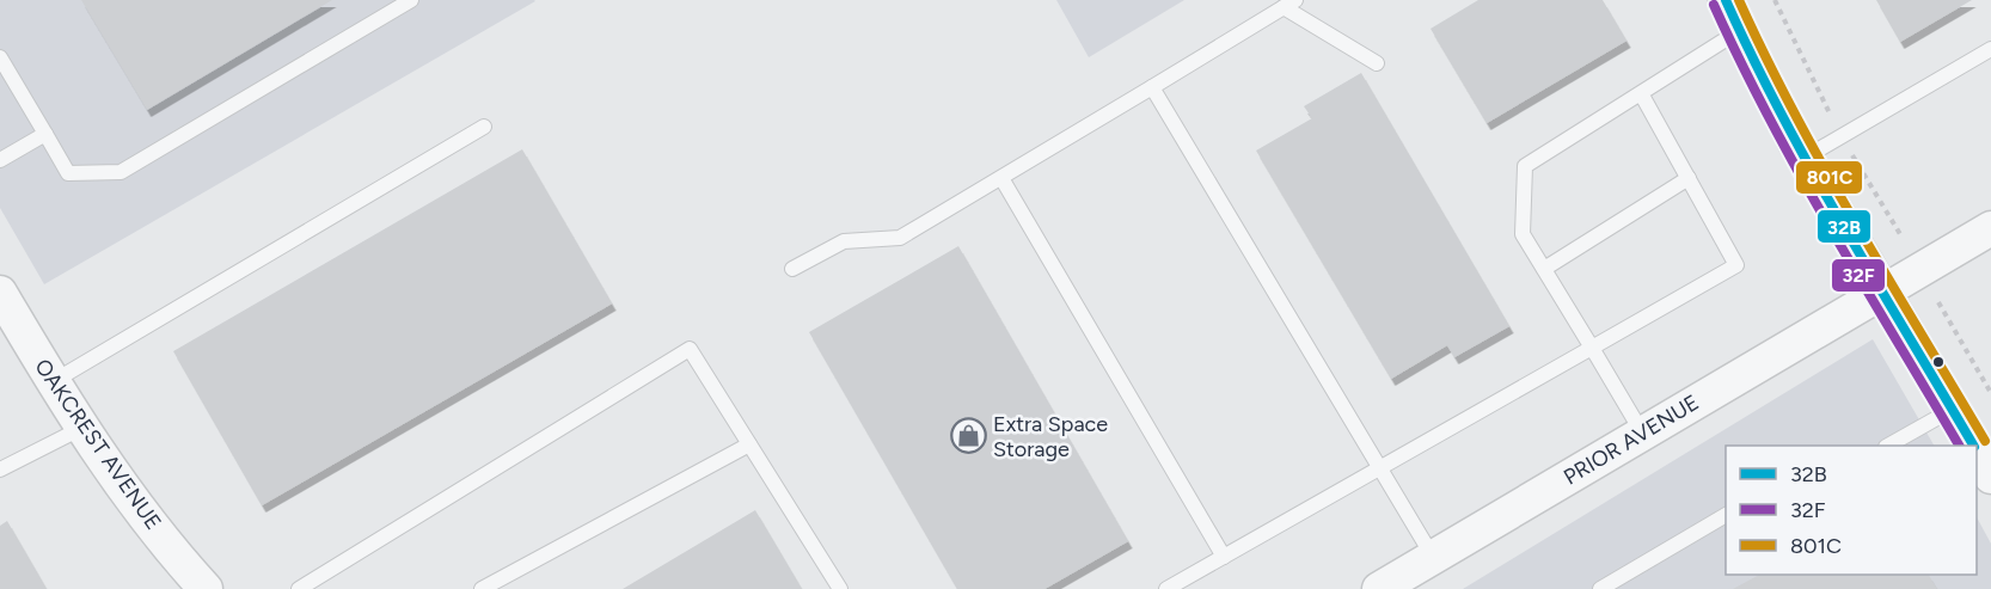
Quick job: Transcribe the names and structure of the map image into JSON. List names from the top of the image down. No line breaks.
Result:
{"streets":{"street":["PRIOR AVENUE","OAKCREST AVENUE"]},"places":{"shop":["Extra Space Storage"]},"lines":["transit line 32B","transit line 801C","transit line 32F"],"legend":["32B","32F","801C"]}
